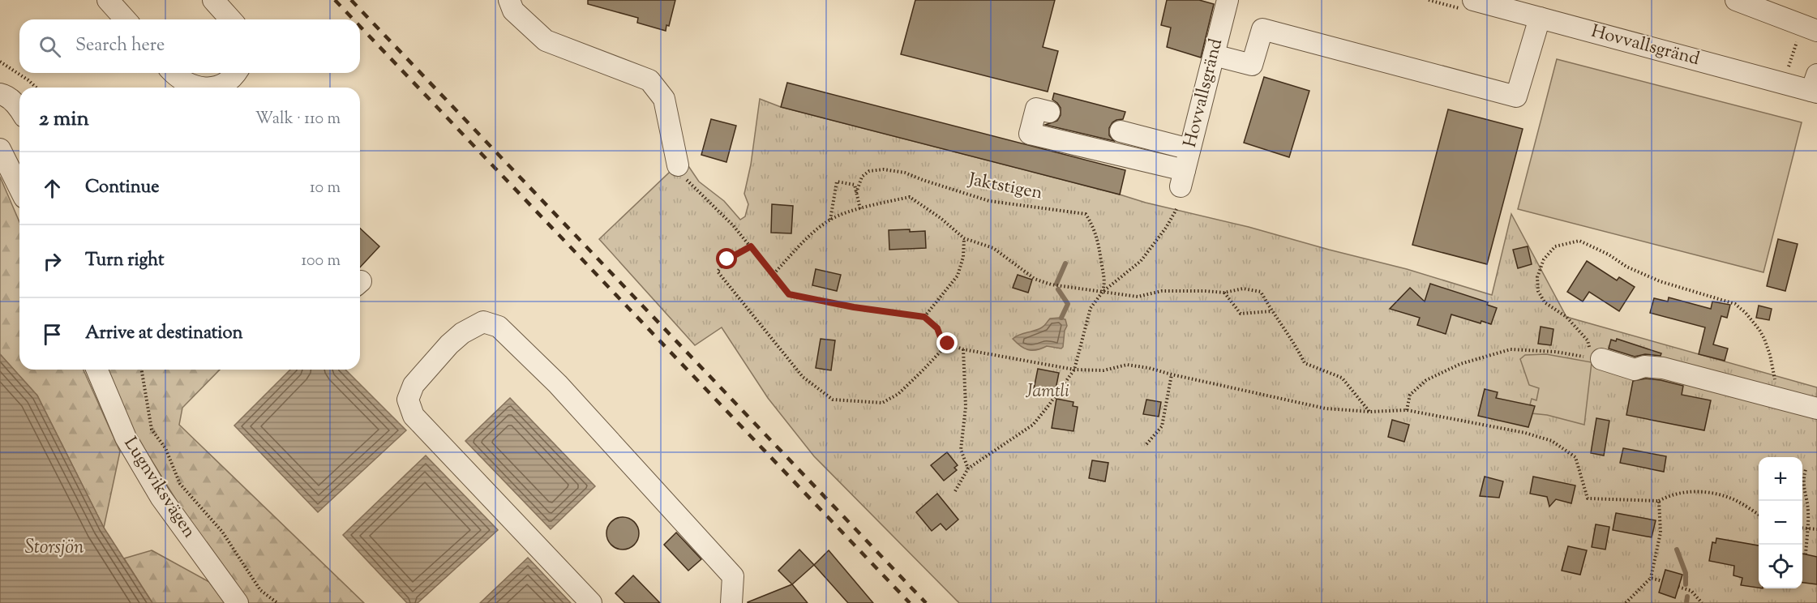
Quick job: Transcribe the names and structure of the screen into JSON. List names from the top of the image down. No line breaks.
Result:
{"streets":{"street":["Hovvallsgränd","Lugnviksvägen"],"path":["Jaktstigen"]},"water":["Storsjön"],"parks":["Jamtli"],"page":{"search":"Search here","heading":["2 min","Walk · 110 m"],"list":[["Continue","10 m"],["Turn right","100 m"],"Arrive at destination"],"map_buttons":["+","−"]}}
